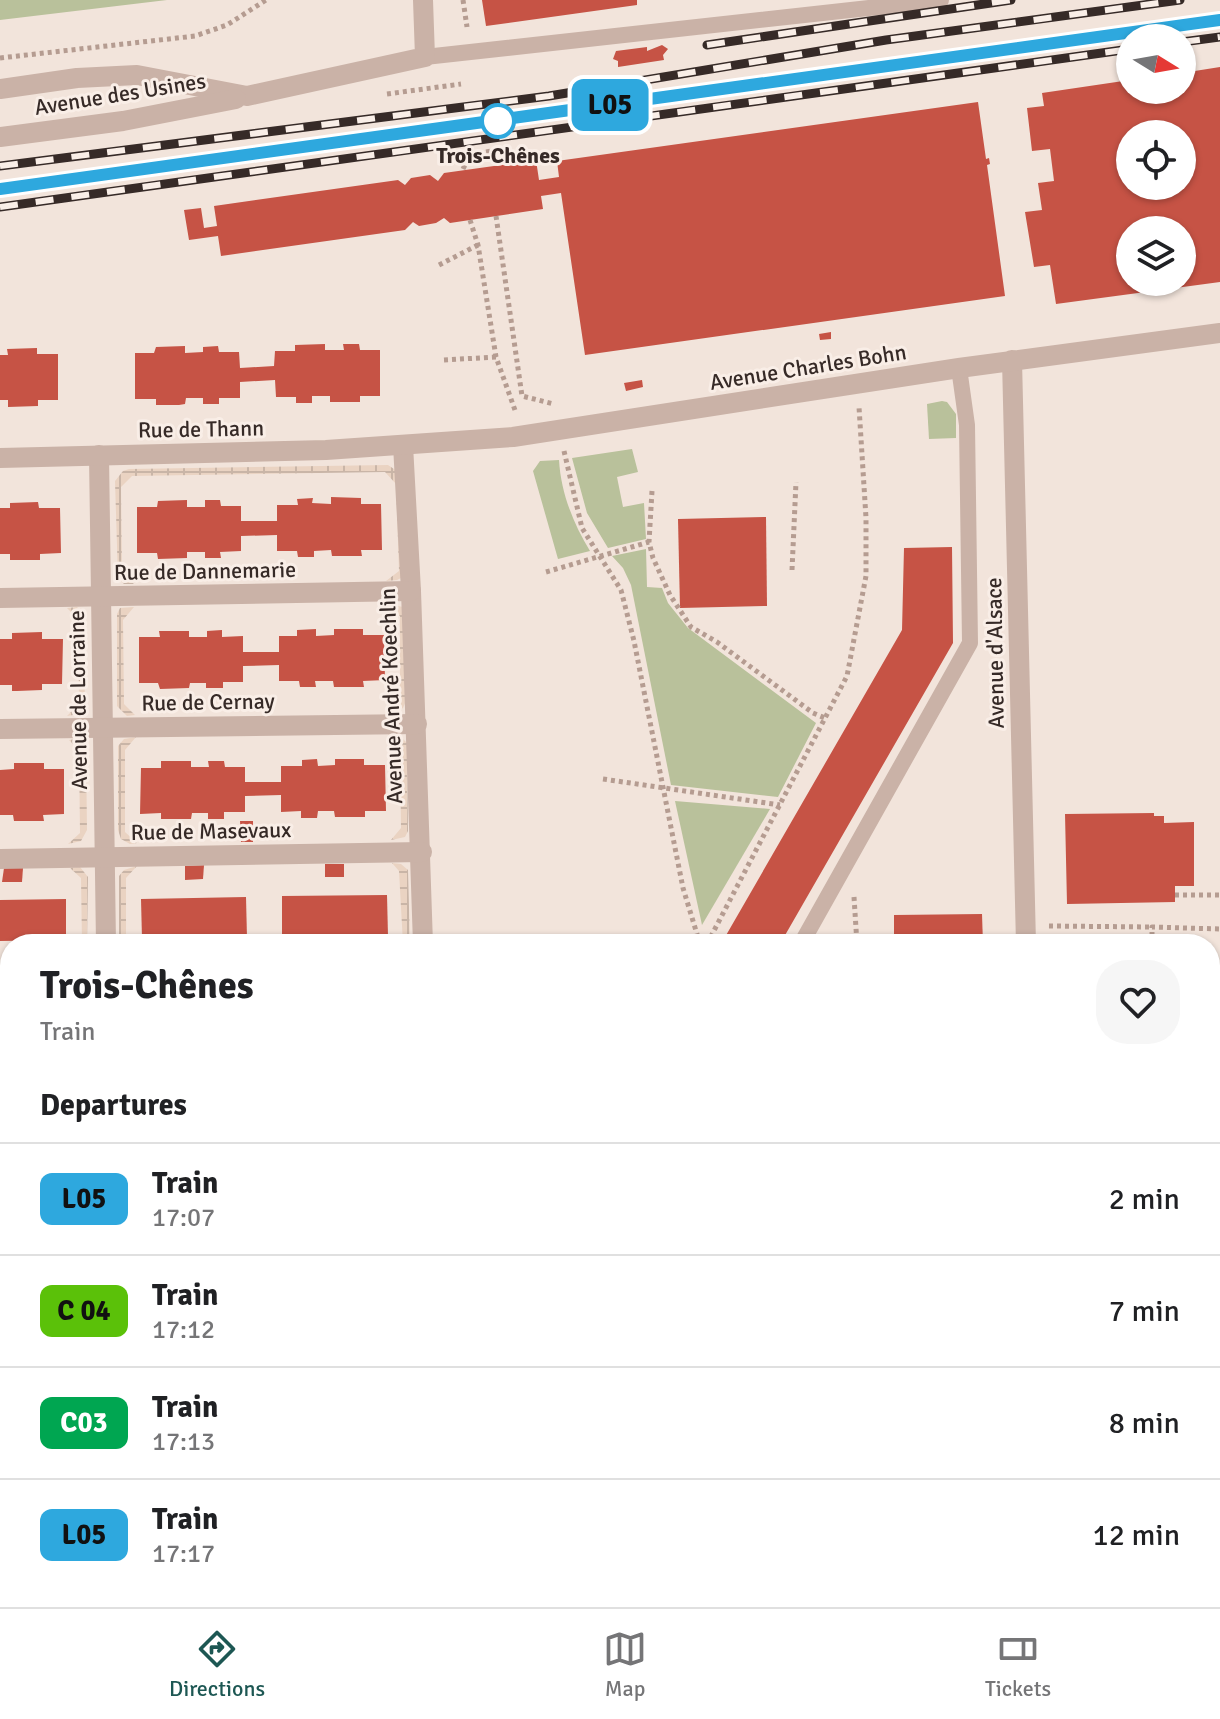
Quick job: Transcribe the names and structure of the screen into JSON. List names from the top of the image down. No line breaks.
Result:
{"streets":{"street":["Avenue des Usines","Avenue Charles Bohn","Rue de Thann","Rue de Dannemarie","Avenue d'Alsace","Avenue André Koechlin","Avenue de Lorraine","Rue de Cernay","Rue de Masevaux"]},"crossings":[["Avenue Charles Bohn","Rue de Thann"],["Avenue Charles Bohn","Avenue d'Alsace"],["Avenue Charles Bohn","Avenue André Koechlin"],["Rue de Thann","Avenue André Koechlin"],["Rue de Thann","Avenue de Lorraine"],["Rue de Dannemarie","Avenue André Koechlin"],["Rue de Dannemarie","Avenue de Lorraine"],["Avenue André Koechlin","Rue de Cernay"],["Avenue André Koechlin","Rue de Masevaux"],["Avenue de Lorraine","Rue de Cernay"],["Avenue de Lorraine","Rue de Masevaux"]],"places":["Trois-Chênes"],"north":"right","page":{"on_map":"L05","heading":[["Trois-Chênes","Train"],"Departures"],"list":[{"mark":"L05","name":"Train","note":"17:07","value":"2 min"},{"mark":"C 04","name":"Train","note":"17:12","value":"7 min"},{"mark":"C03","name":"Train","note":"17:13","value":"8 min"},{"mark":"L05","name":"Train","note":"17:17","value":"12 min"}],"tabs":["Directions","Map","Tickets"]}}
